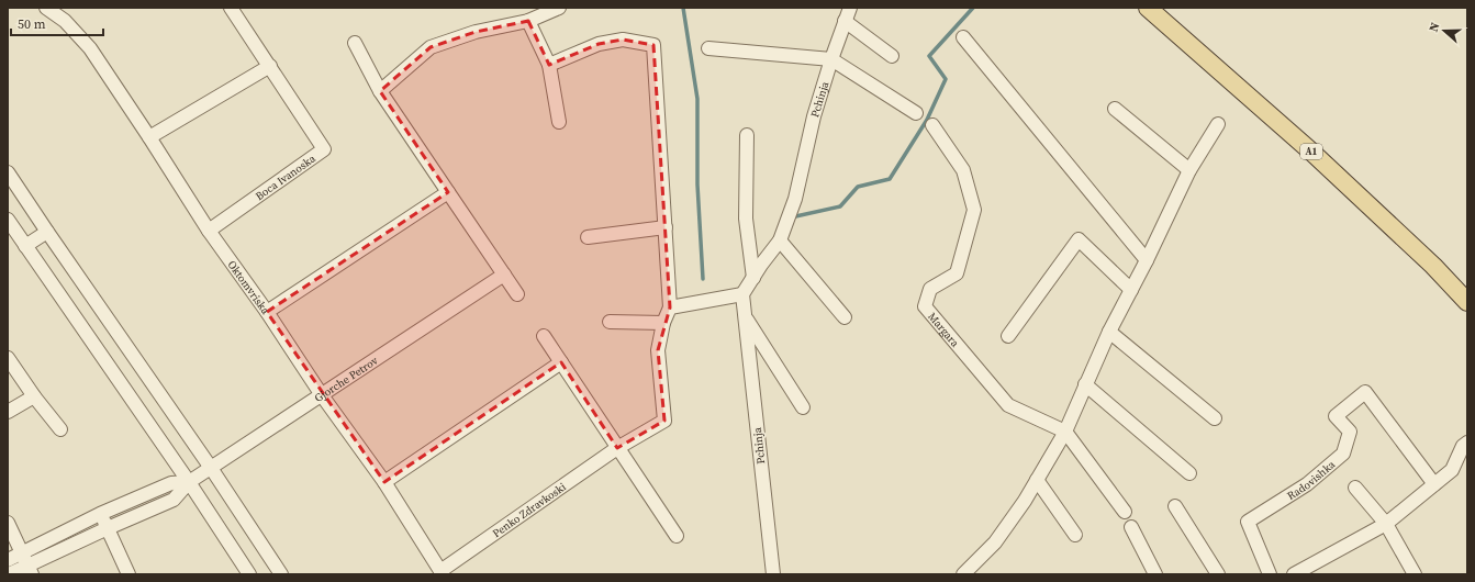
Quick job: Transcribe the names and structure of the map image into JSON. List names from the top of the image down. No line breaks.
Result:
{"streets":{"main road":["A1"],"street":["Pchinja","Boca Ivanoska","Oktomvriska","Margara","Gjorche Petrov","Radovishka","Penko Zdravkoski"]},"crossings":[["Boca Ivanoska","Oktomvriska"],["Oktomvriska","Gjorche Petrov"],["Oktomvriska","Penko Zdravkoski"]],"scale_bar":"50 m","north":"left"}
